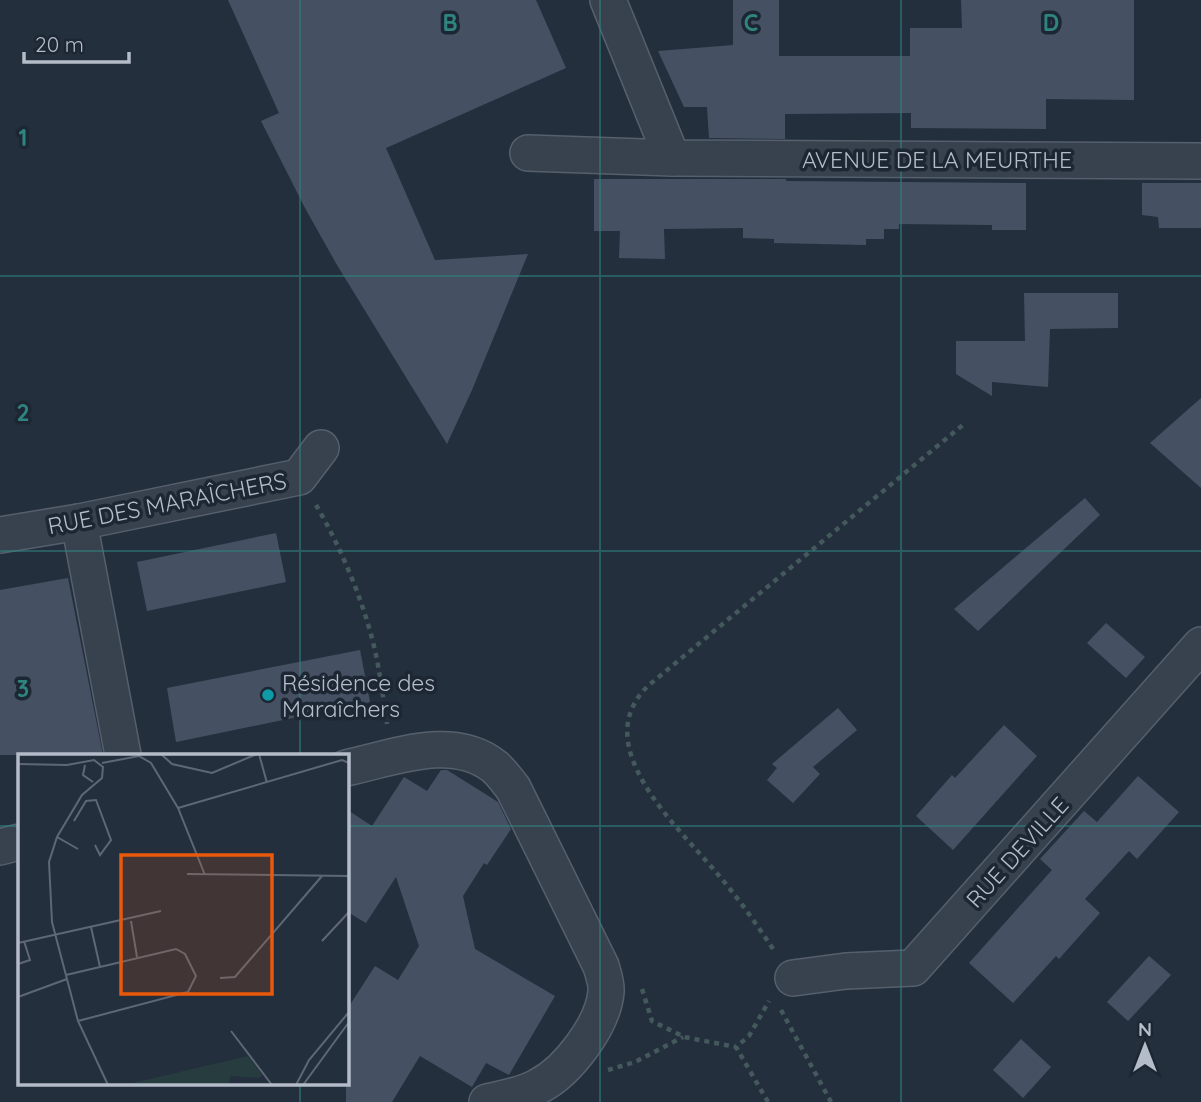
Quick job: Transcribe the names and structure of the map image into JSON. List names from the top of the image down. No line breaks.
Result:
{"streets":{"street":["AVENUE DE LA MEURTHE","RUE DES MARAÎCHERS","RUE DEVILLE"]},"places":["Résidence des Maraîchers"],"scale_bar":"20 m","north":"top","grid":{"columns":["B","C","D"],"rows":["1","2","3"]}}
